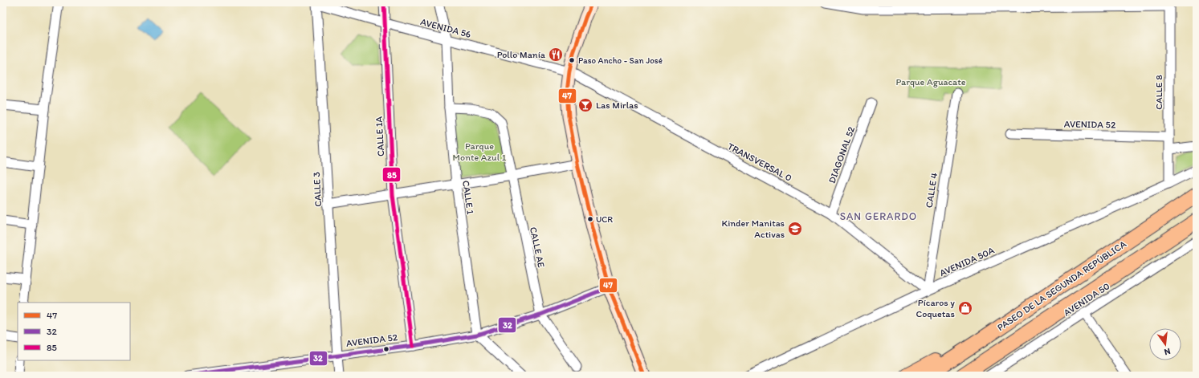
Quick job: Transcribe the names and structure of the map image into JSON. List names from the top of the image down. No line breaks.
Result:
{"streets":{"highway":["PASEO DE LA SEGUNDA REPÚBLICA"],"street":["AVENIDA 56","CALLE 8","AVENIDA 52","CALLE 1A","DIAGONAL 52","TRANSVERSAL 0","CALLE 3","CALLE 4","CALLE 1","CALLE AE","AVENIDA 50A","AVENIDA 50"]},"crossings":[["AVENIDA 56","CALLE 1A"],["AVENIDA 56","TRANSVERSAL 0"],["AVENIDA 56","CALLE 3"],["AVENIDA 56","CALLE 1"],["CALLE 8","AVENIDA 52"],["CALLE 8","AVENIDA 50A"],["AVENIDA 52","CALLE 1A"],["AVENIDA 52","CALLE 3"],["AVENIDA 52","CALLE 1"],["AVENIDA 52","CALLE AE"],["DIAGONAL 52","TRANSVERSAL 0"],["TRANSVERSAL 0","CALLE 4"],["TRANSVERSAL 0","AVENIDA 50A"],["CALLE 4","AVENIDA 50A"],["CALLE 1","CALLE AE"]],"districts":["SAN GERARDO"],"parks":["Parque Aguacate","Parque Monte Azul 1"],"places":{"restaurant":["Pollo Manía"],"other":["Paso Ancho - San José","UCR"],"bar":["Las Mirlas"],"school or university":["Kinder Manitas Activas"],"shop":["Pícaros y Coquetas"]},"lines":["transit line 47","transit line 85","transit line 32"],"legend":["47","32","85"],"north":"bottom"}
